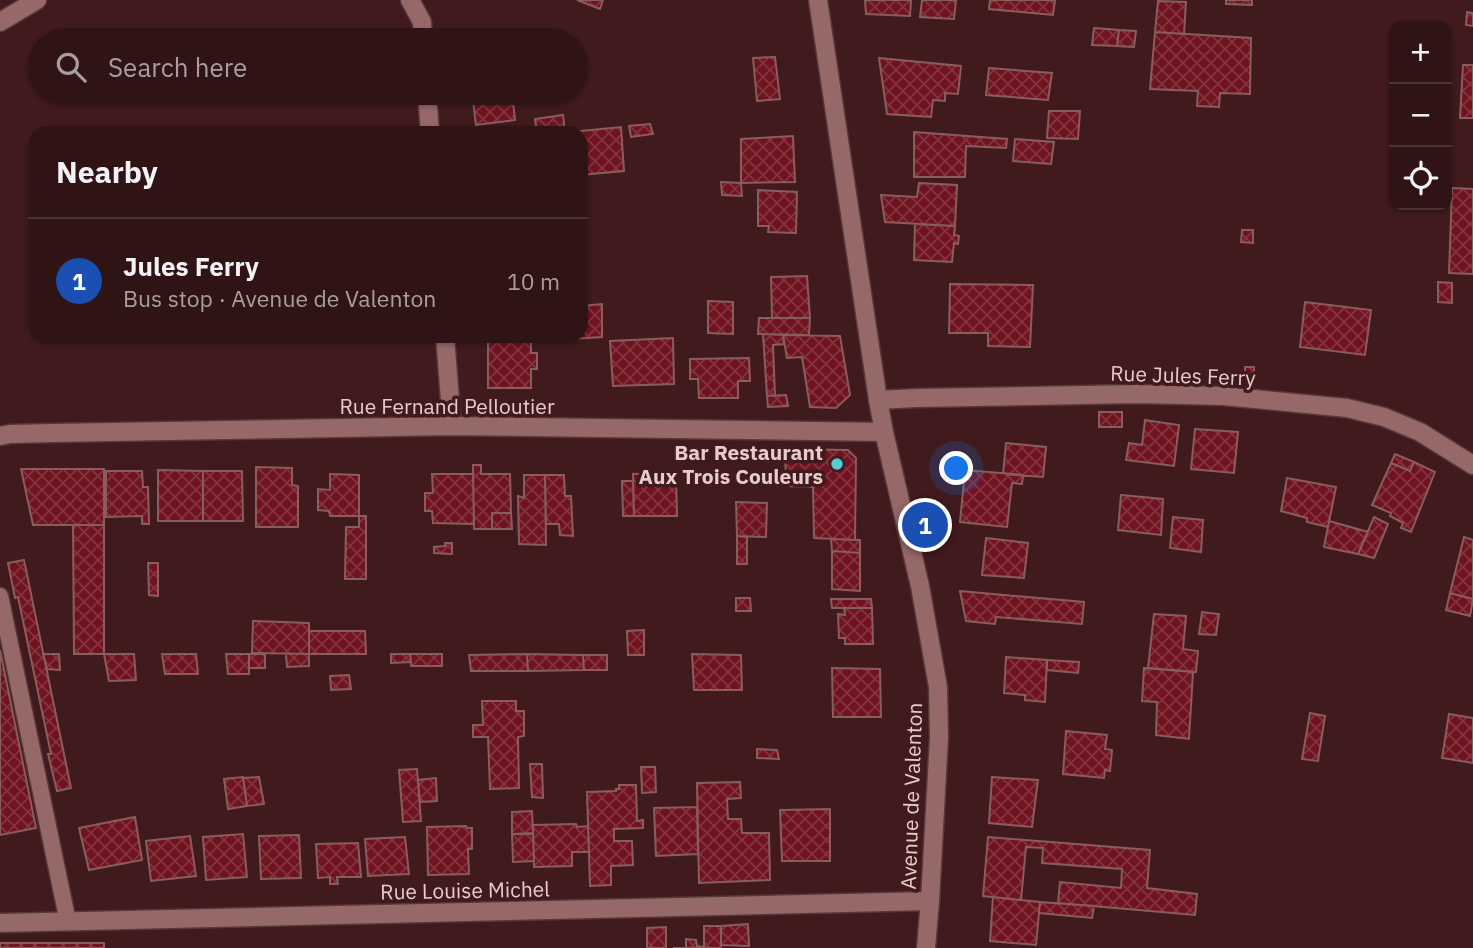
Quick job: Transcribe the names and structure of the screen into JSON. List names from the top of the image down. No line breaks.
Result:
{"streets":{"street":["Rue Jules Ferry","Rue Fernand Pelloutier","Avenue de Valenton","Rue Louise Michel"]},"crossings":[["Rue Jules Ferry","Avenue de Valenton"],["Rue Fernand Pelloutier","Avenue de Valenton"],["Avenue de Valenton","Rue Louise Michel"]],"places":["Bar Restaurant Aux Trois Couleurs"],"page":{"map_buttons":["+","−"],"search":"Search here","heading":"Nearby","list":[{"mark":"1","name":"Jules Ferry","note":"Bus stop · Avenue de Valenton","value":"10 m"}],"pins":"1"}}
